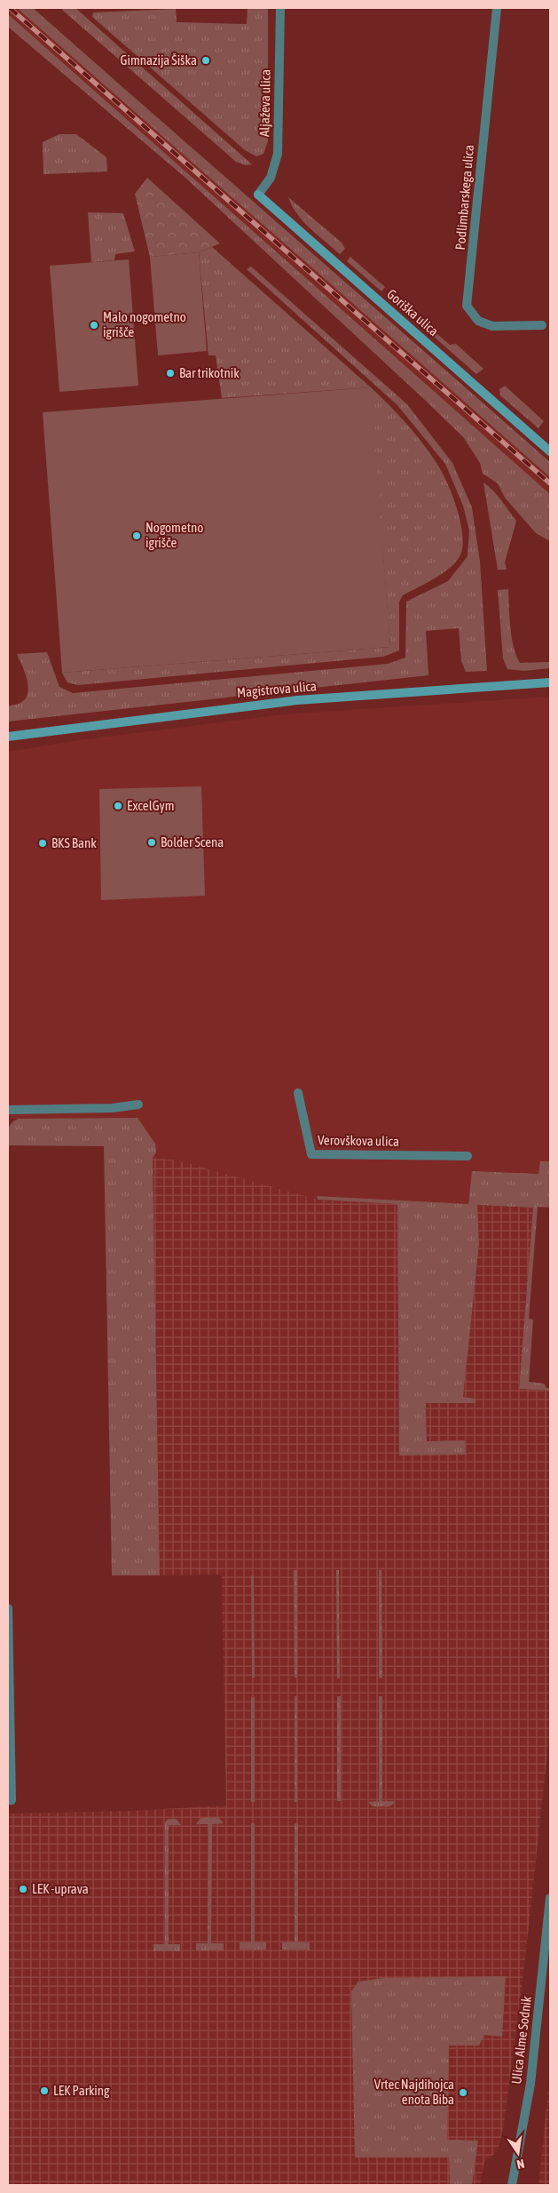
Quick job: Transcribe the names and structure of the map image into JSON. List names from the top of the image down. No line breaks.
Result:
{"streets":{"street":["Aljaževa ulica","Podlimbarskega ulica","Goriška ulica","Magistrova ulica","Verovškova ulica","Ulica Alme Sodnik"]},"crossings":[["Aljaževa ulica","Goriška ulica"]],"places":["Gimnazija Šiška","Malo nogometno igrišče","Bar trikotnik","Nogometno igrišče","ExcelGym","Bolder Scena","BKS Bank","LEK -uprava","LEK Parking","Vrtec Najdihojca enota Biba"],"north":"bottom"}
